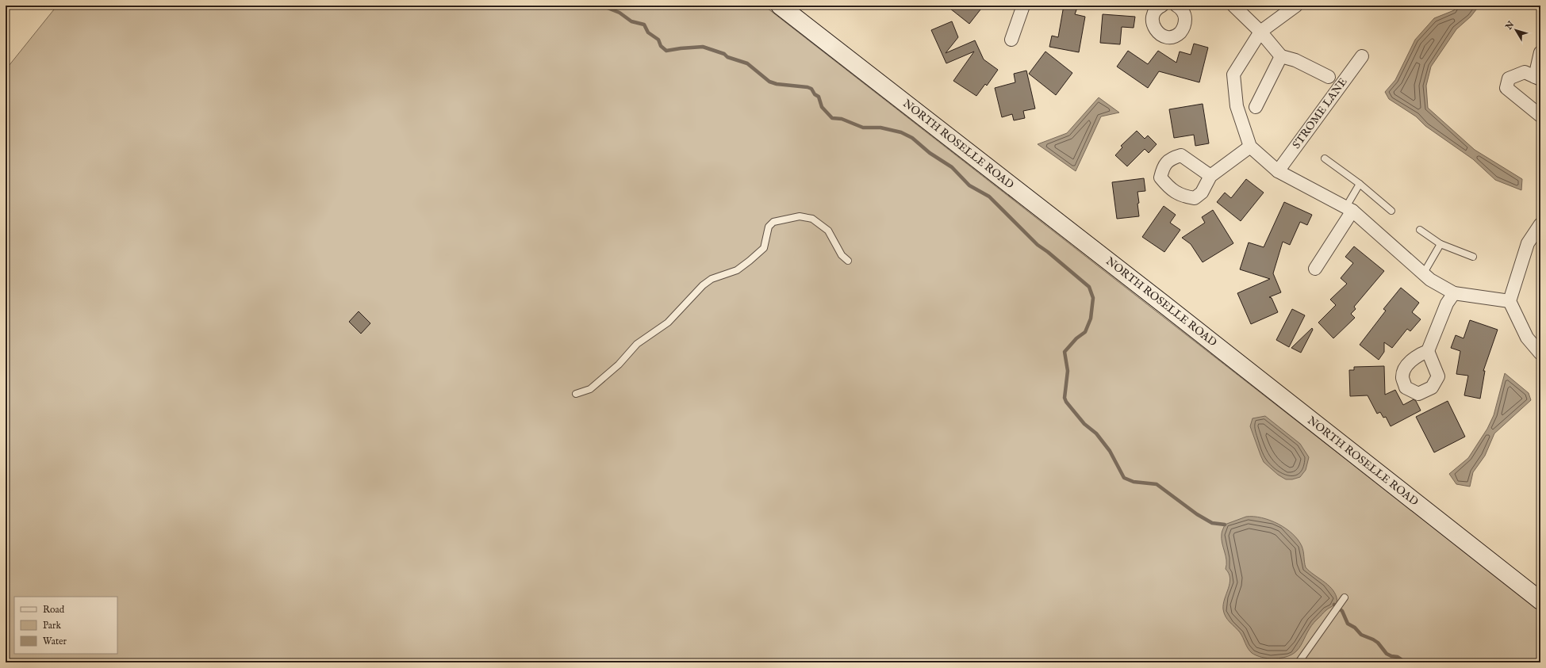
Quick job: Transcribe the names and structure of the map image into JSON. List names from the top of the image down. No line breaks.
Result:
{"streets":{"main road":["NORTH ROSELLE ROAD"],"street":["STROME LANE"]},"legend":["Road","Park","Water"],"north":"top left"}
